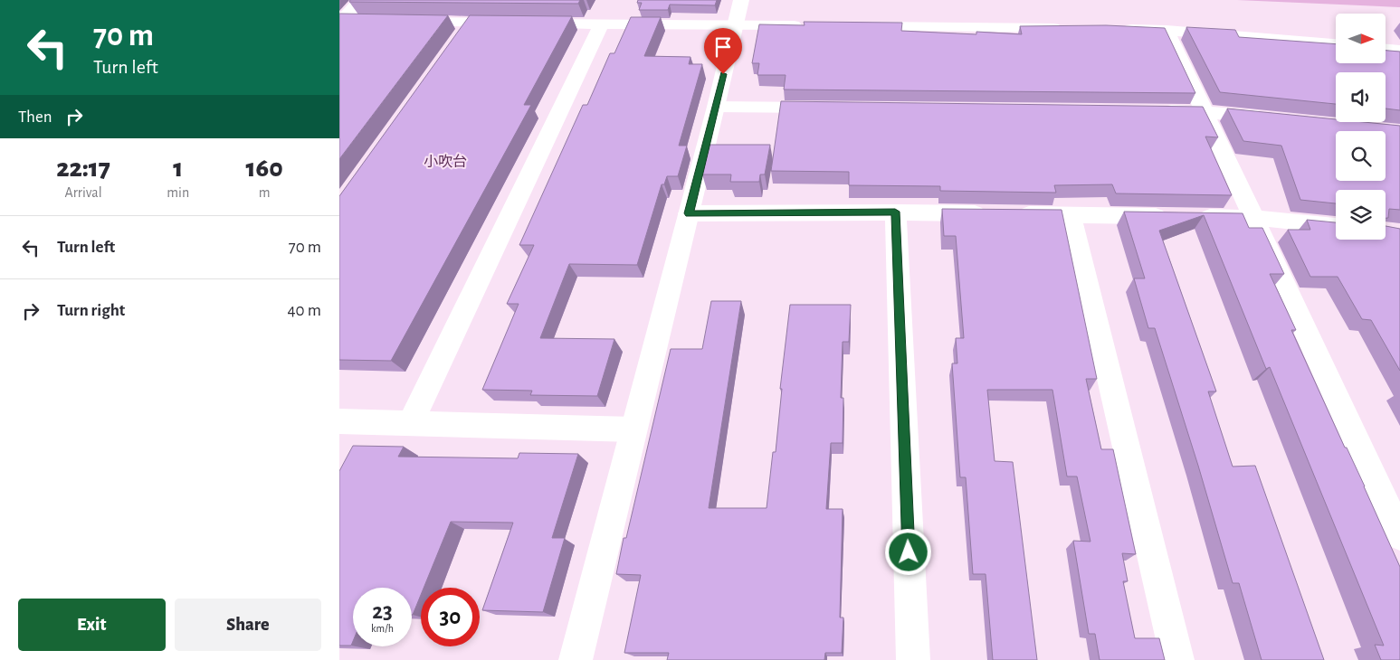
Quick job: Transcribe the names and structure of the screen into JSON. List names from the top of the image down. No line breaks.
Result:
{"districts":["小吹台"],"north":"right","page":{"turn":["70 m","Turn left"],"then":"Then","eta":["22:17","Arrival","1","min","160","m"],"list":[{"name":"Turn left","value":"70 m"},{"name":"Turn right","value":"40 m"}],"speed":"23 km/h","limit":"30","buttons":["Exit","Share"]}}
